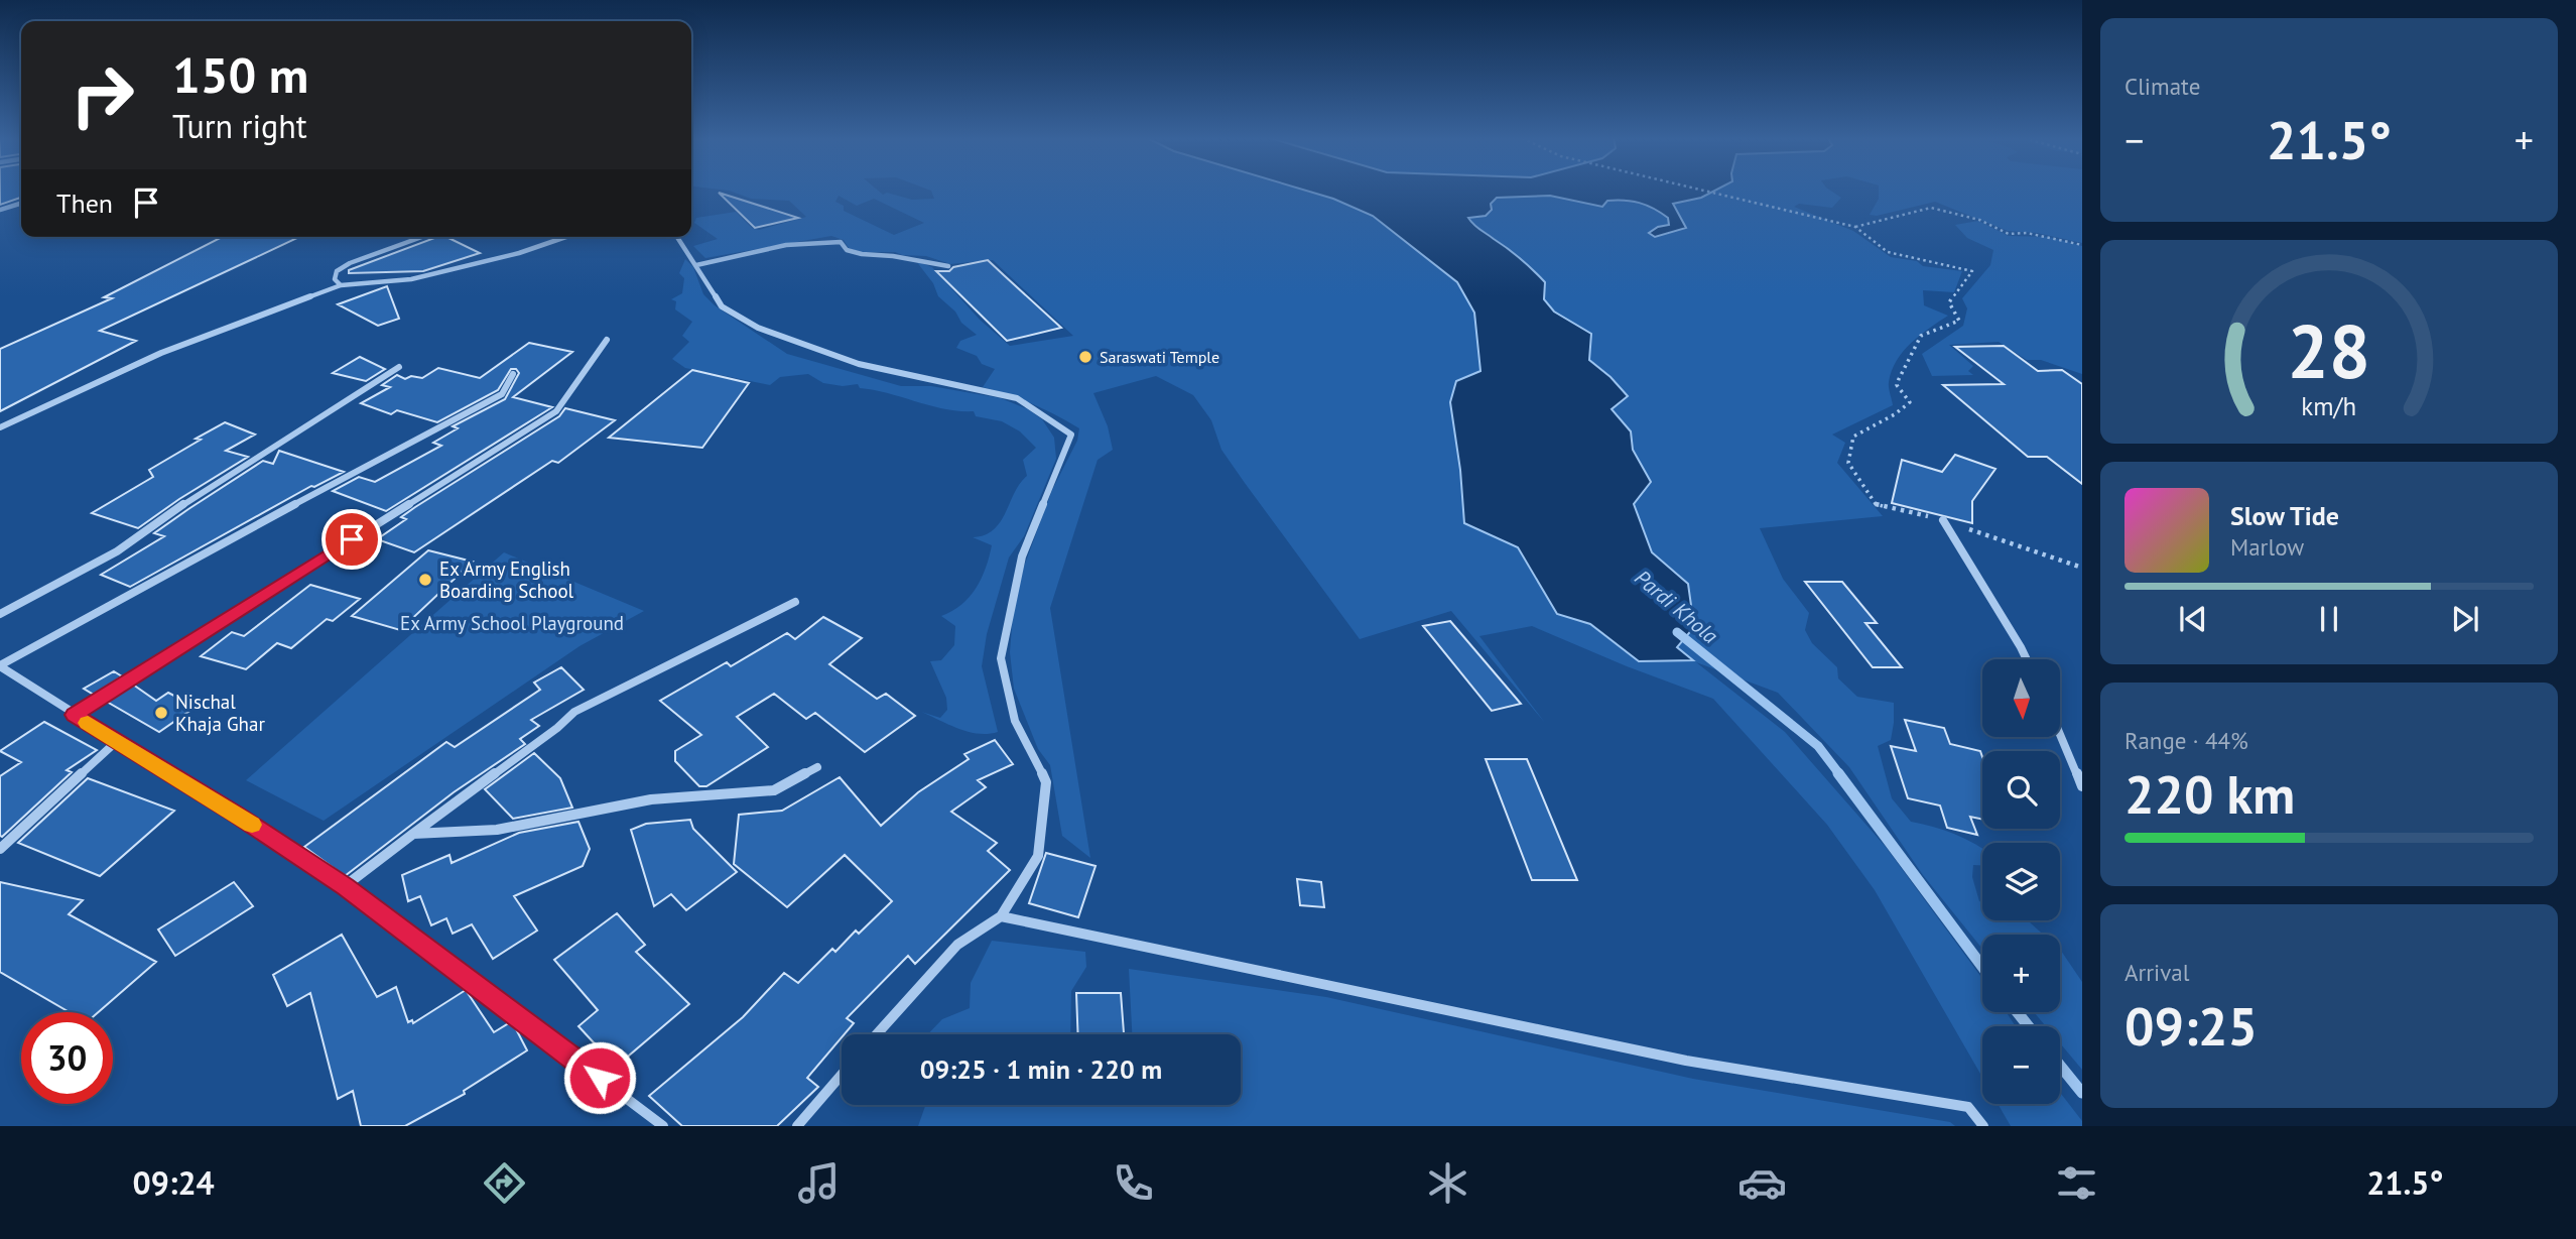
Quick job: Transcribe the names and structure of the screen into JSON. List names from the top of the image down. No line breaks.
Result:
{"water":["Pardi Khola"],"parks":["Ex Army School Playground"],"places":["Saraswati Temple","Ex Army English Boarding School","Nischal Khaja Ghar"],"north":"bottom","page":{"tile":["Climate",["Range · 44%","220 km"],["Arrival","09:25"]],"turn":["150 m","Turn right"],"heat":["−","21.5°","+"],"then":"Then","song":["Slow Tide","Marlow"],"map_buttons":["+","−"],"limit":"30","trip":"09:25 · 1 min · 220 m","tabs":["09:24","21.5°"],"gauge":["28","km/h"]}}
